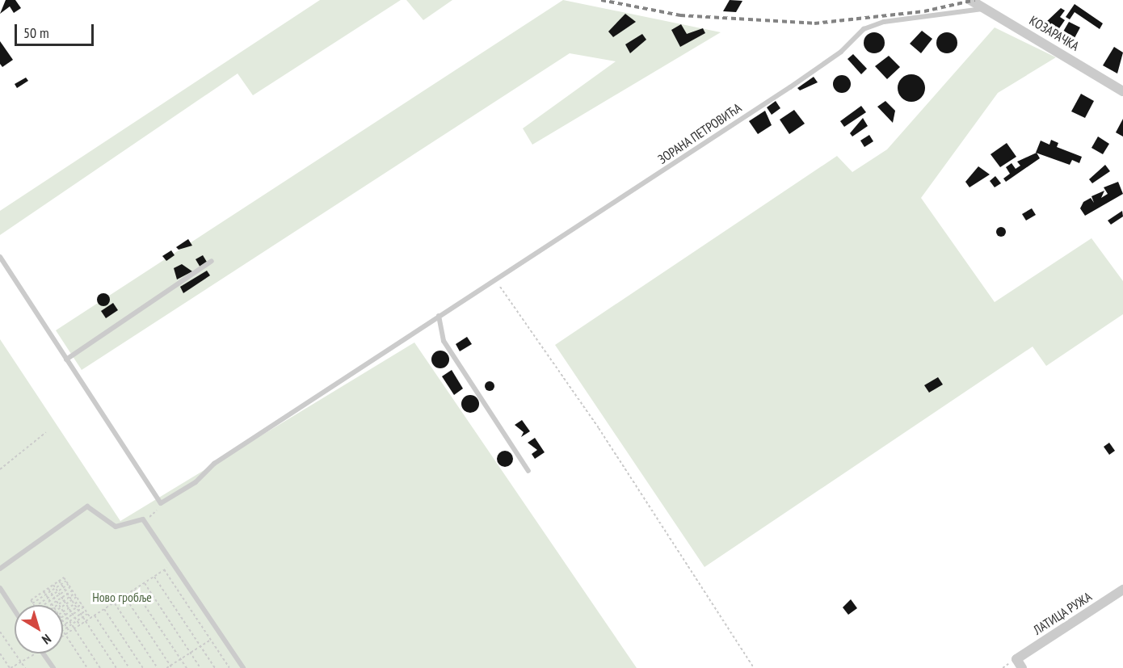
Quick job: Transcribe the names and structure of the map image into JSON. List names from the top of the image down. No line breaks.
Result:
{"streets":{"street":["КОЗАРАЧКА","ЛАТИЦА РУЖА"],"lane":["ЗОРАНА ПЕТРОВИЋА"]},"crossings":[["КОЗАРАЧКА","ЗОРАНА ПЕТРОВИЋА"]],"parks":["Ново гробље"],"scale_bar":"50 m","north":"bottom right"}
